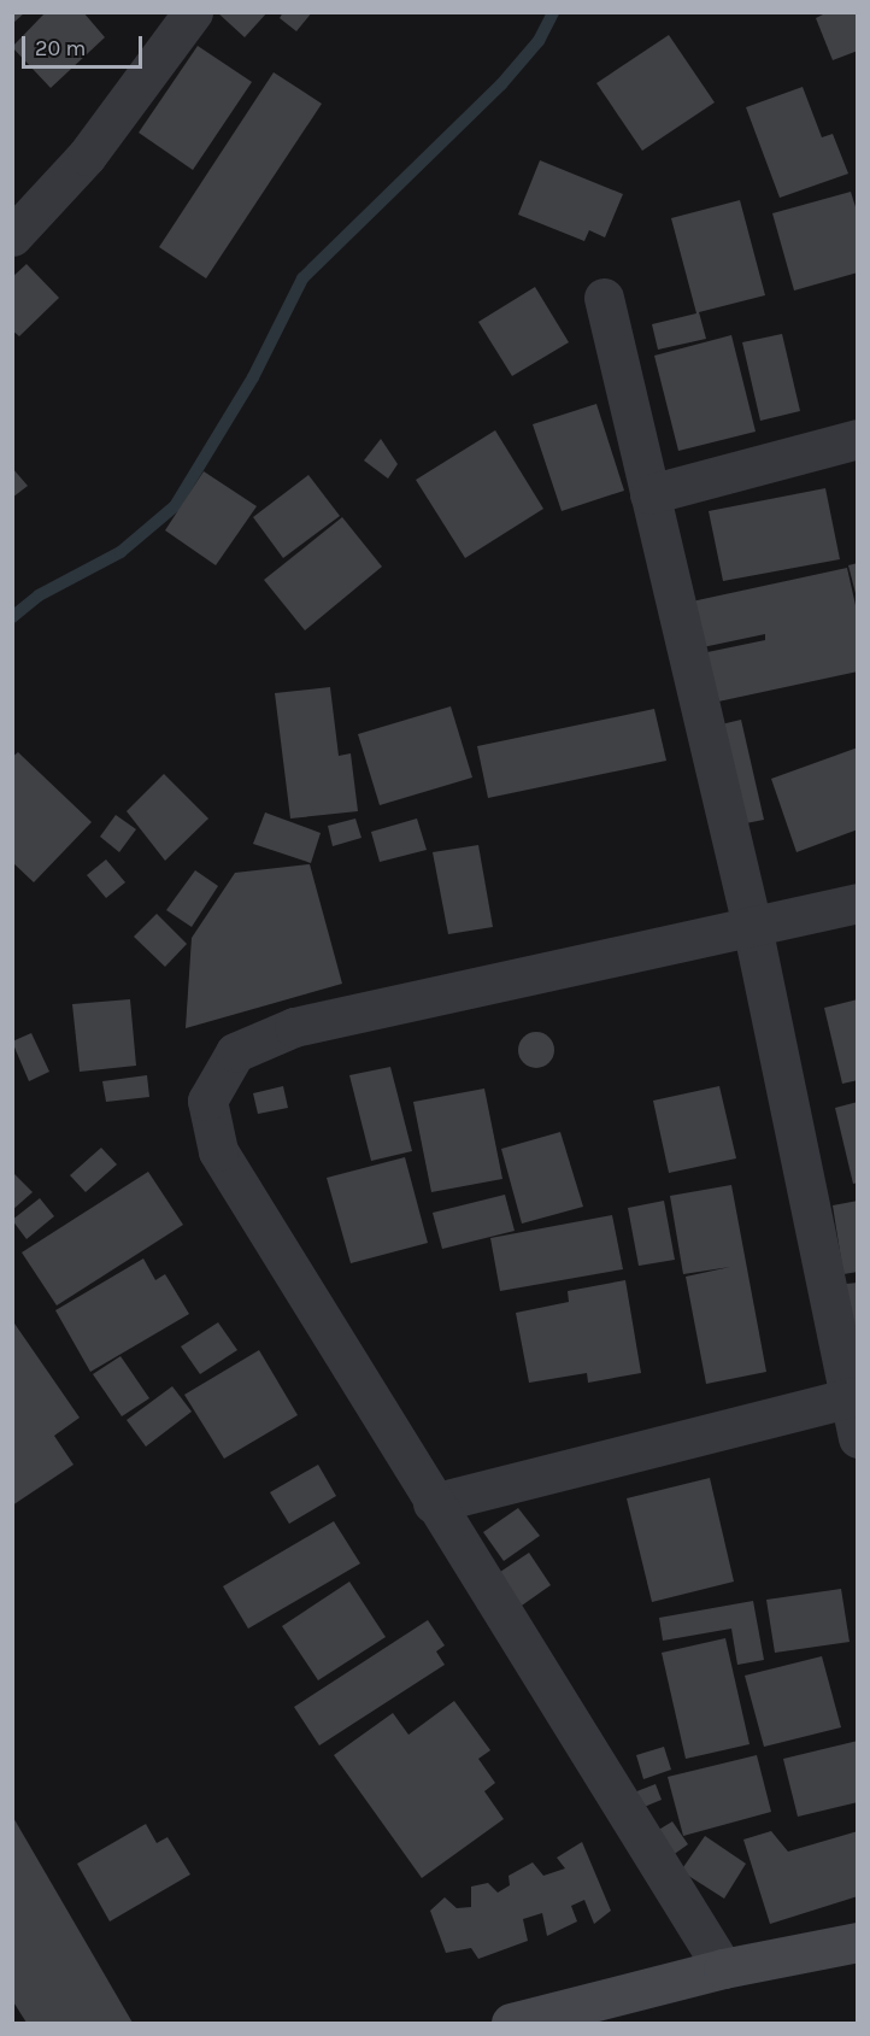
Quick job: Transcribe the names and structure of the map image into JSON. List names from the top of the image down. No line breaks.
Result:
{"scale_bar":"20 m"}
